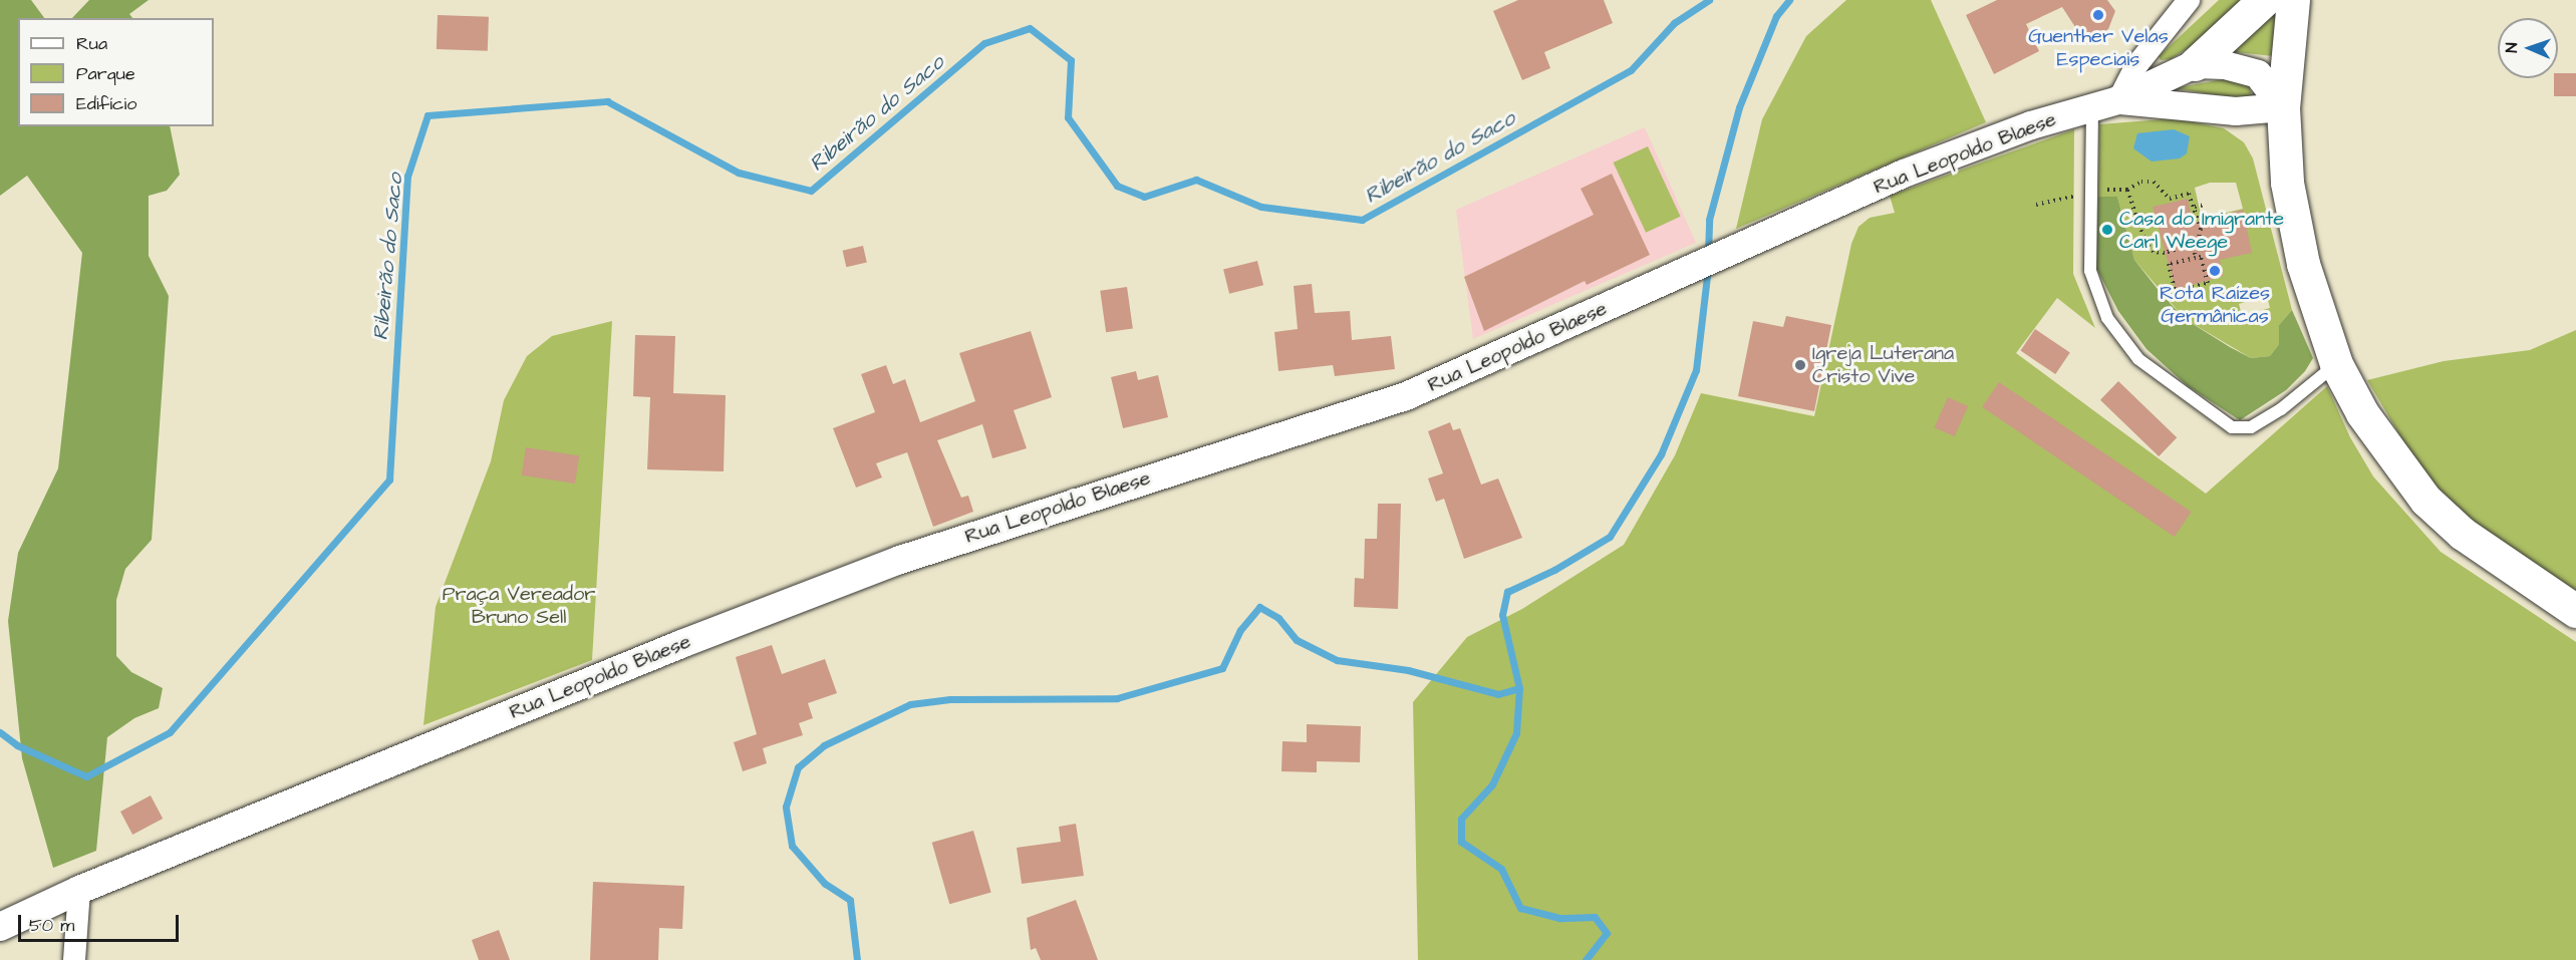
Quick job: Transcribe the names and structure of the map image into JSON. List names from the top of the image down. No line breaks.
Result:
{"streets":{"street":["Rua Leopoldo Blaese"]},"water":["Ribeirão do Saco"],"parks":["Praça Vereador Bruno Sell"],"places":["Guenther Velas Especiais","Casa do Imigrante Carl Weege","Rota Raízes Germânicas","Igreja Luterana Cristo Vive"],"legend":["Rua","Parque","Edifício"],"scale_bar":"50 m","north":"left"}
